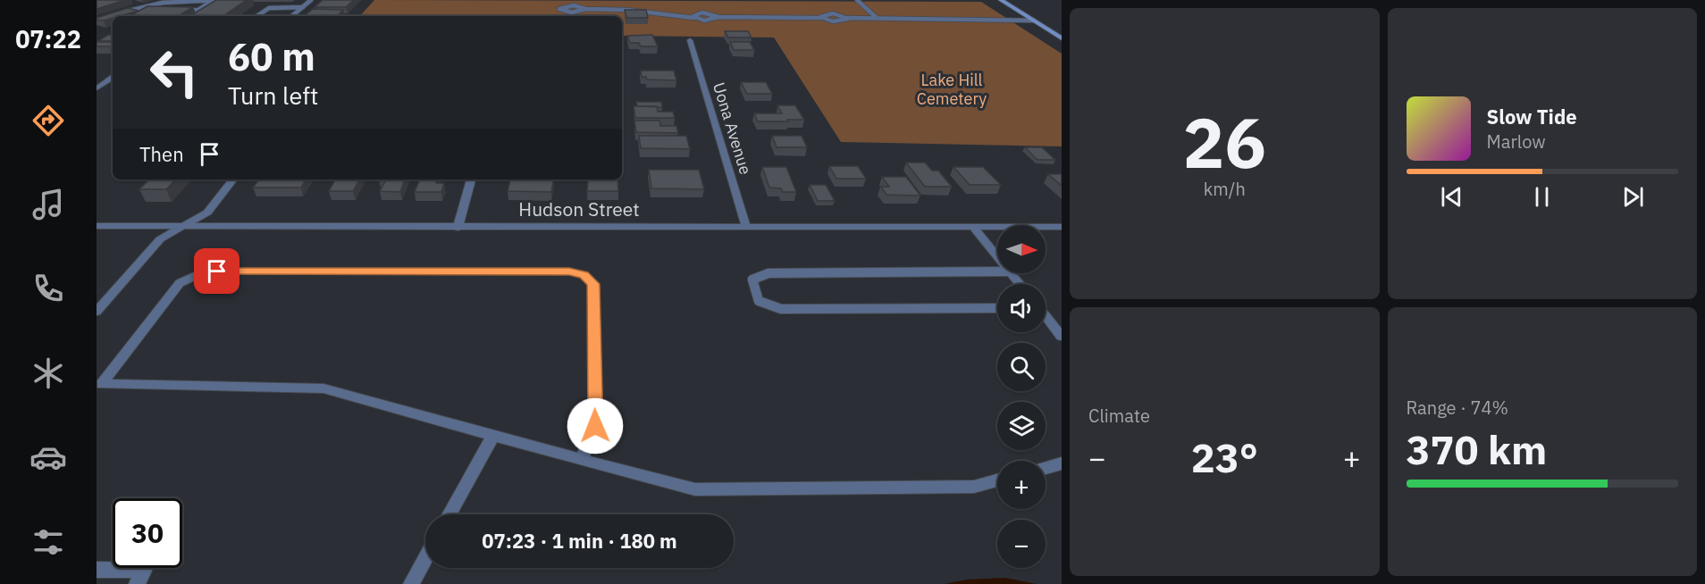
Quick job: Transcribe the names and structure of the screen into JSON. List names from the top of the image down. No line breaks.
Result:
{"streets":{"street":["Uona Avenue","Hudson Street"]},"crossings":[["Uona Avenue","Hudson Street"]],"parks":["Lake Hill Cemetery"],"north":"right","page":{"tabs":"07:22","tile":[["26","km/h"],"Climate",["Range · 74%","370 km"]],"turn":["60 m","Turn left"],"song":["Slow Tide","Marlow"],"then":"Then","map_buttons":["+","−"],"heat":["−","23°","+"],"limit":"30","trip":"07:23 · 1 min · 180 m"}}
